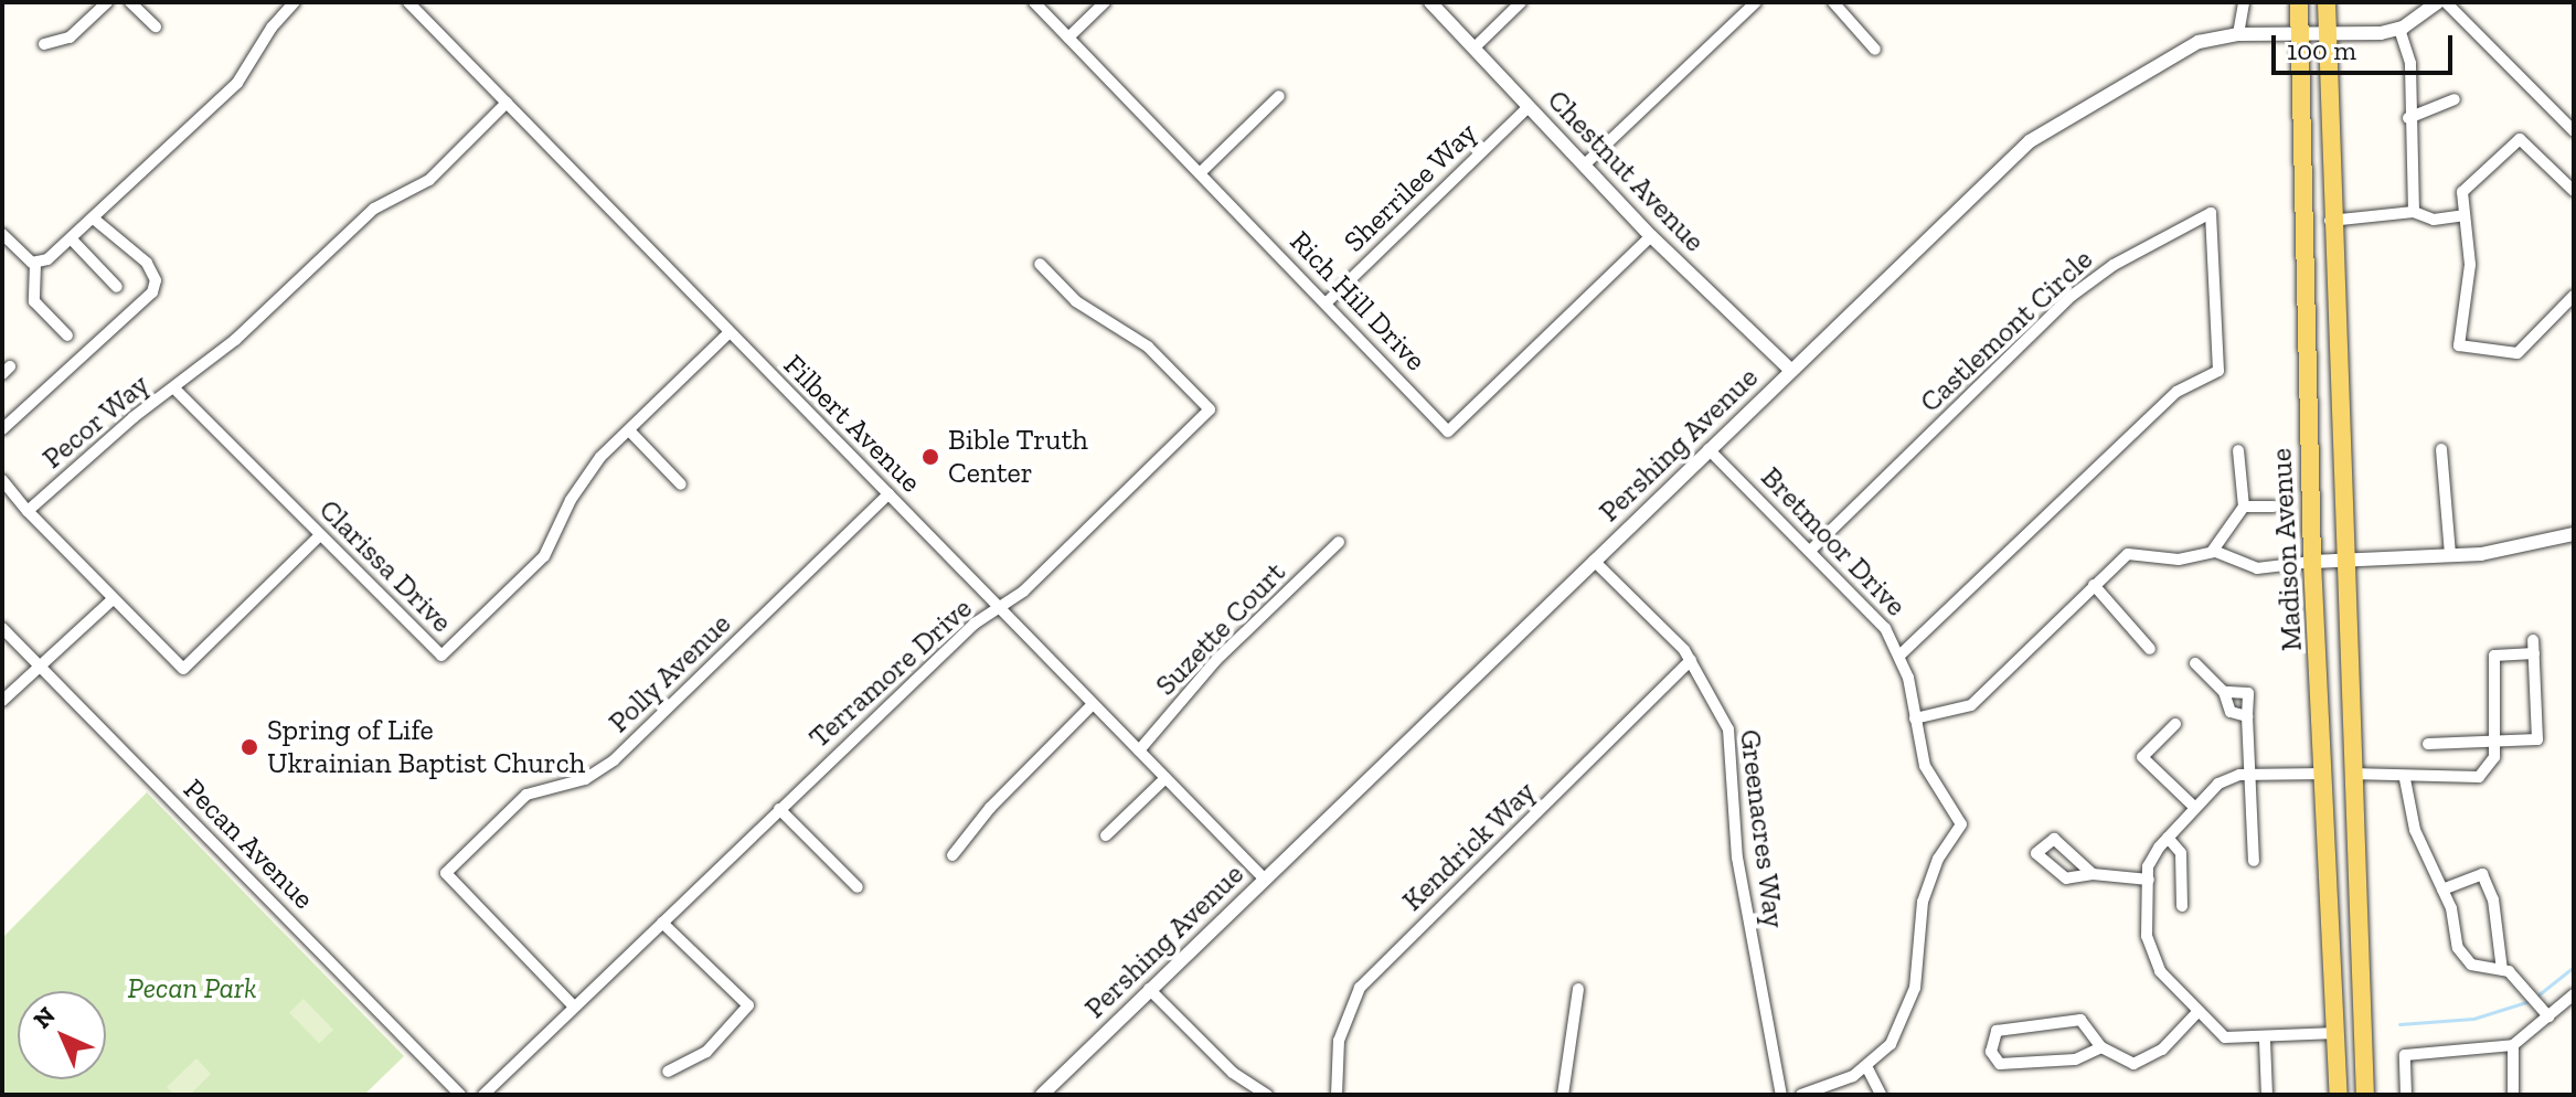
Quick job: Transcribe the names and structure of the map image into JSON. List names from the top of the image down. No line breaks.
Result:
{"streets":{"main road":["Madison Avenue"],"street":["Chestnut Avenue","Sherrilee Way","Rich Hill Drive","Castlemont Circle","Pecor Way","Filbert Avenue","Pershing Avenue","Bretmoor Drive","Clarissa Drive","Suzette Court","Polly Avenue","Terramore Drive","Greenacres Way","Pecan Avenue","Kendrick Way"]},"crossings":[["Chestnut Avenue","Sherrilee Way"],["Chestnut Avenue","Rich Hill Drive"],["Chestnut Avenue","Pershing Avenue"],["Sherrilee Way","Rich Hill Drive"],["Castlemont Circle","Bretmoor Drive"],["Pecor Way","Filbert Avenue"],["Pecor Way","Clarissa Drive"],["Filbert Avenue","Pershing Avenue"],["Filbert Avenue","Clarissa Drive"],["Filbert Avenue","Suzette Court"],["Filbert Avenue","Polly Avenue"],["Filbert Avenue","Terramore Drive"],["Pershing Avenue","Bretmoor Drive"],["Pershing Avenue","Madison Avenue"],["Pershing Avenue","Greenacres Way"],["Polly Avenue","Terramore Drive"],["Greenacres Way","Kendrick Way"]],"parks":["Pecan Park"],"places":["Bible Truth Center","Spring of Life Ukrainian Baptist Church"],"scale_bar":"100 m","north":"top left"}
